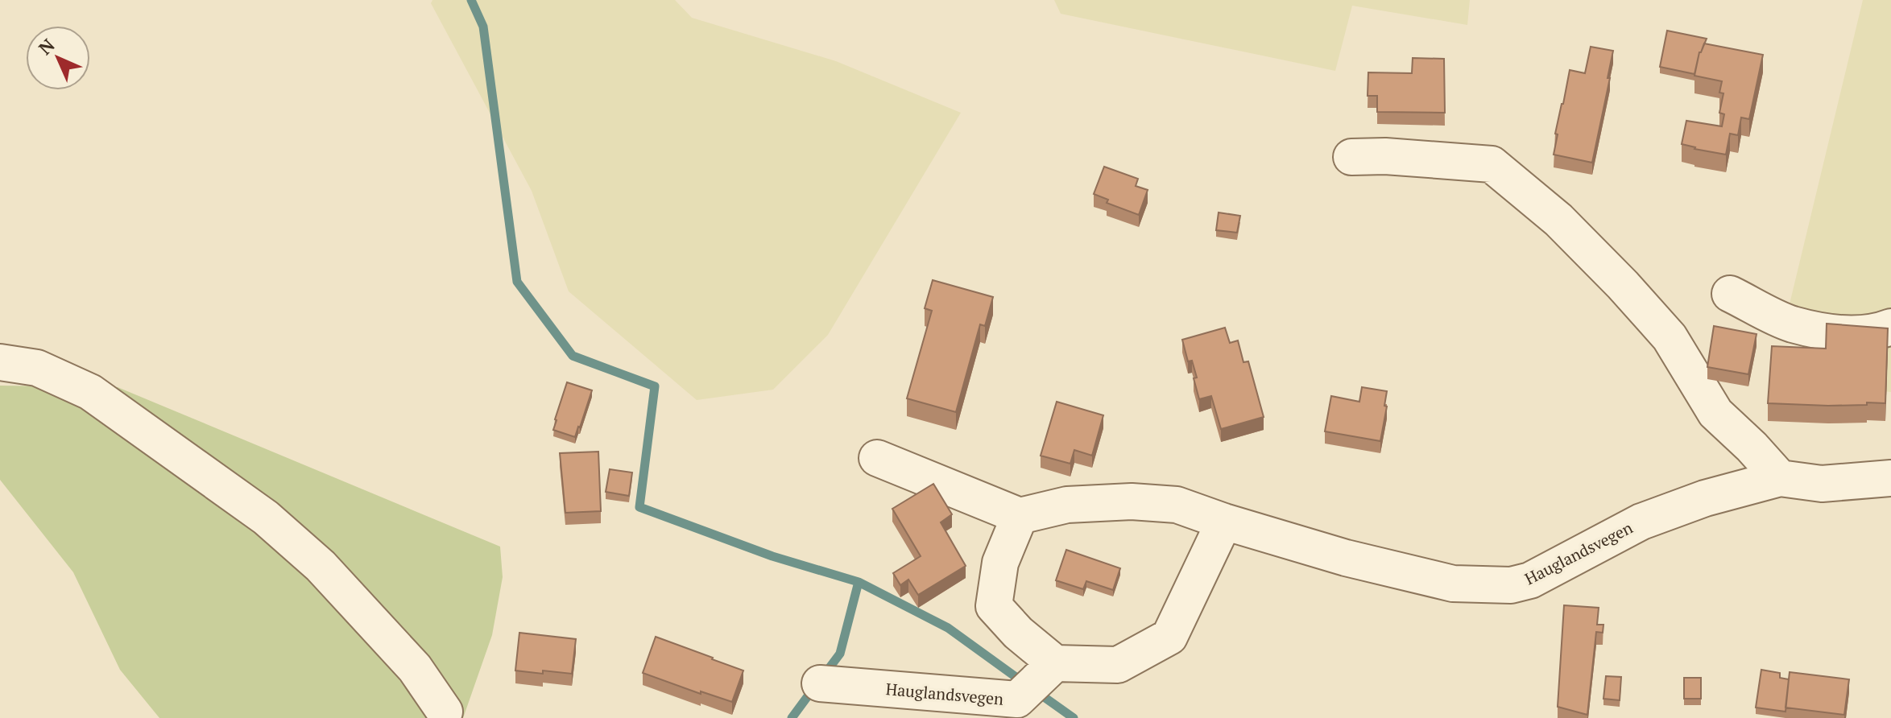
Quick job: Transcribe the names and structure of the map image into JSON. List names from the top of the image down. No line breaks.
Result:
{"streets":{"street":["Hauglandsvegen"]},"north":"top left"}
